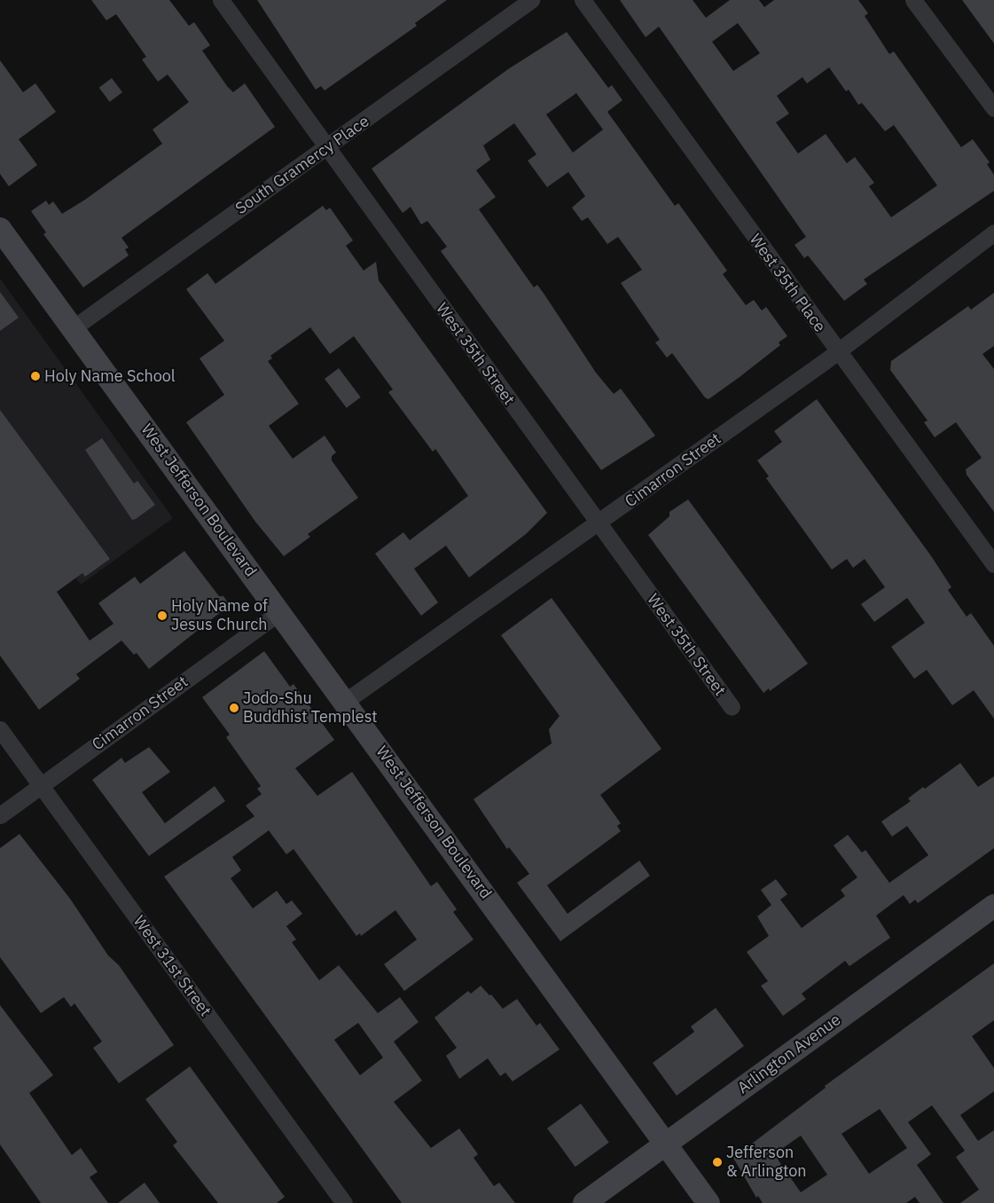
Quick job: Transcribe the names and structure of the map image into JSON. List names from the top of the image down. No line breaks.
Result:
{"streets":{"main road":["West Jefferson Boulevard","Arlington Avenue"],"street":["South Gramercy Place","West 35th Place","West 35th Street","Cimarron Street","West 31st Street"]},"crossings":[["South Gramercy Place","West 35th Street"],["South Gramercy Place","West Jefferson Boulevard"],["West 35th Place","Cimarron Street"],["West 35th Street","Cimarron Street"],["Cimarron Street","West Jefferson Boulevard"],["Cimarron Street","West 31st Street"],["West Jefferson Boulevard","Arlington Avenue"]],"places":["Holy Name School","Holy Name of Jesus Church","Jodo-Shu Buddhist Templest","Jefferson & Arlington"]}
